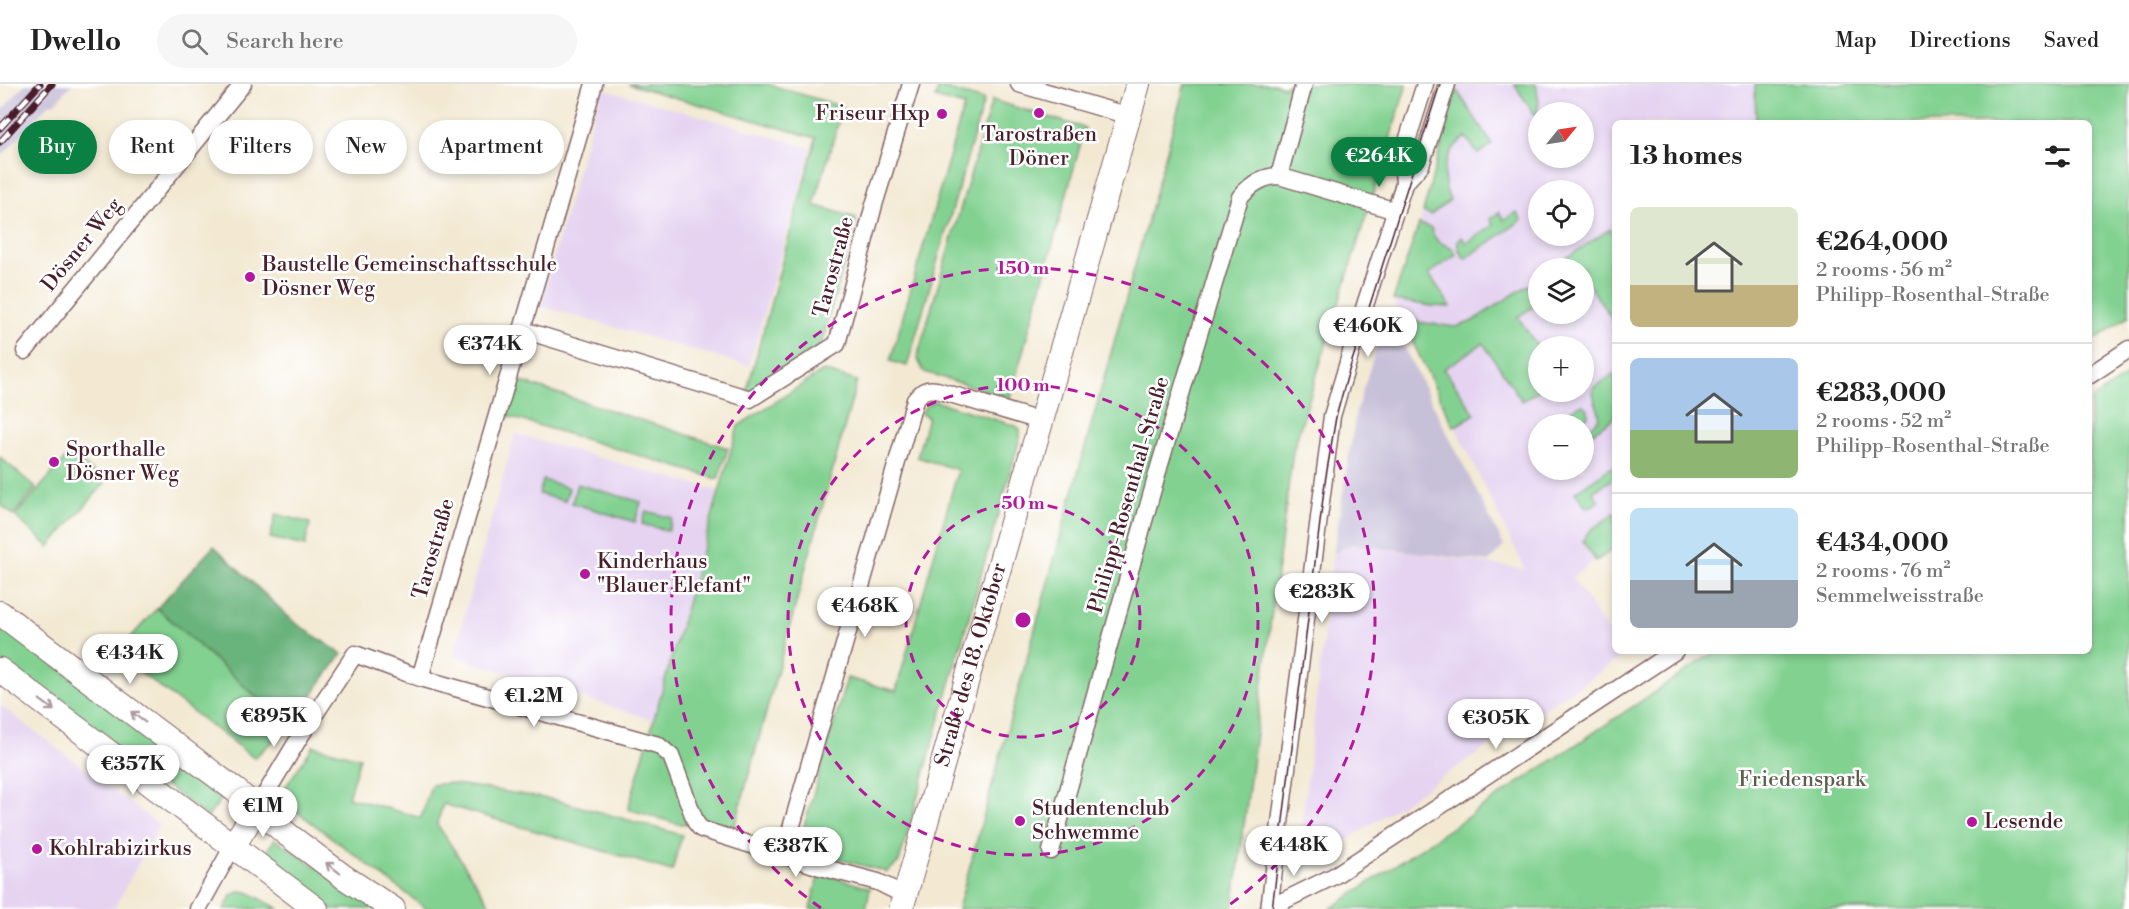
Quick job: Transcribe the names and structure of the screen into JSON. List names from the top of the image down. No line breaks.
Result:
{"streets":{"main road":["Straße des 18. Oktober"],"street":["Dösner Weg","Tarostraße","Philipp-Rosenthal-Straße"]},"parks":["Friedenspark"],"places":["Tarostraßen Döner","Friseur Hxp","Baustelle Gemeinschaftsschule Dösner Weg","Sporthalle Dösner Weg","Kinderhaus \"Blauer Elefant\"","Studentenclub Schwemme","Lesende","Kohlrabizirkus"],"north":"top right","page":{"header":"Dwello","search":"Search here","nav":["Map","Directions","Saved"],"map_buttons":["+","−"],"chip":["Buy","Rent","Filters","New","Apartment"],"heading":"13 homes","price":["€264K","€460K","€374K","€283K","€468K","€434K","€1.2M","€895K","€305K","€357K","€1M","€448K","€387K"],"list":[{"name":"€264,000","note":"2 rooms · 56 m² · Philipp-Rosenthal-Straße"},{"name":"€283,000","note":"2 rooms · 52 m² · Philipp-Rosenthal-Straße"},{"name":"€434,000","note":"2 rooms · 76 m² · Semmelweisstraße"}]},"rings":["150 m","100 m","50 m"]}
